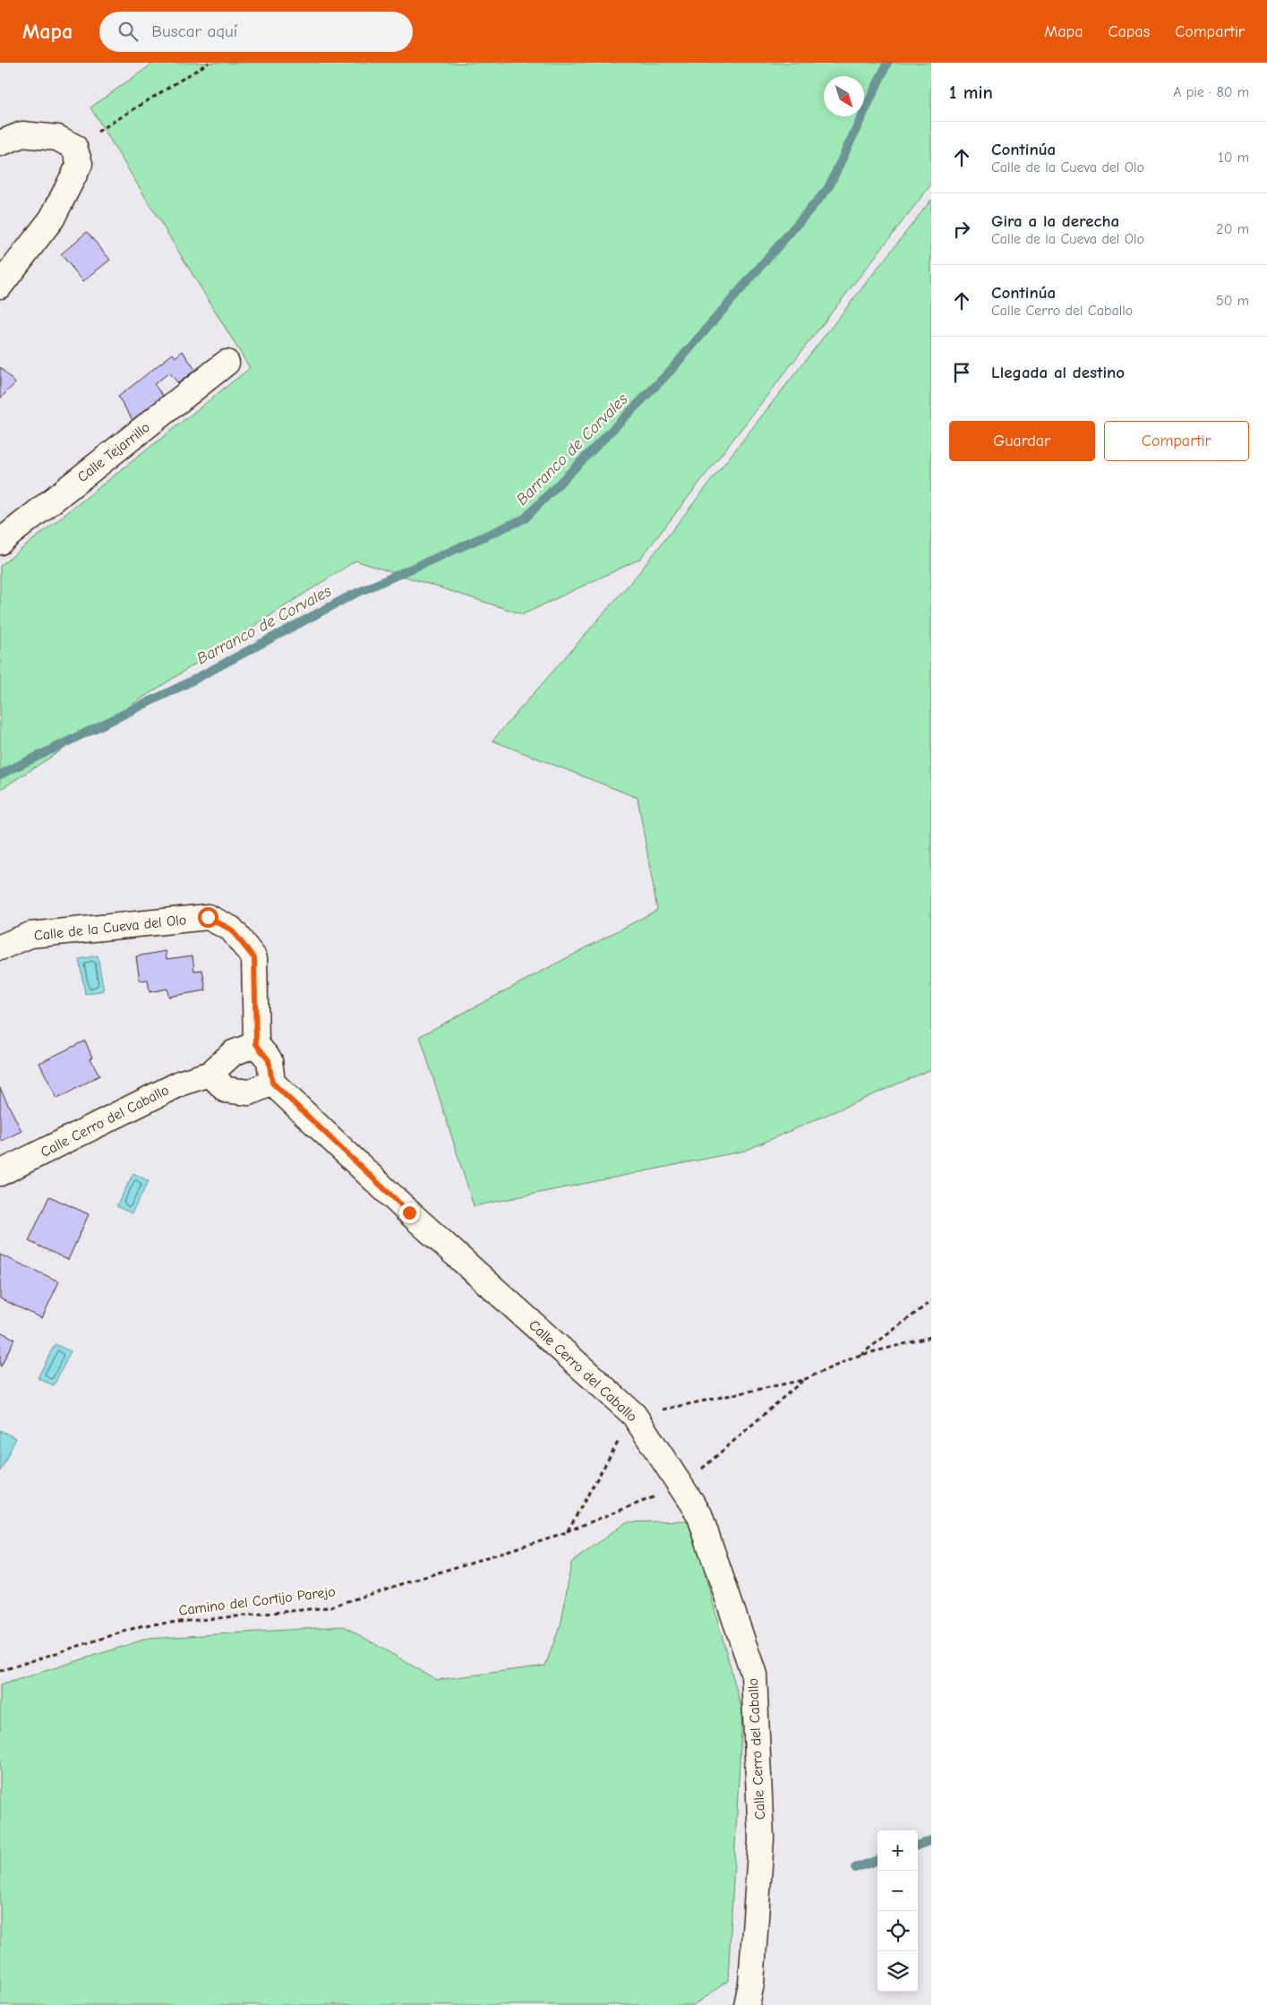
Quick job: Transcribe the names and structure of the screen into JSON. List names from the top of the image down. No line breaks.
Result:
{"streets":{"street":["Calle Tejarrillo","Calle de la Cueva del Olo","Calle Cerro del Caballo"],"path":["Camino del Cortijo Parejo"]},"crossings":[["Calle de la Cueva del Olo","Calle Cerro del Caballo"],["Calle Cerro del Caballo","Camino del Cortijo Parejo"]],"water":["Barranco de Corvales"],"north":"bottom right","page":{"header":"Mapa","search":"Buscar aquí","nav":["Mapa","Capas","Compartir"],"heading":["1 min","A pie · 80 m"],"list":[["Continúa","Calle de la Cueva del Olo","10 m"],["Gira a la derecha","Calle de la Cueva del Olo","20 m"],["Continúa","Calle Cerro del Caballo","50 m"],"Llegada al destino"],"buttons":["Guardar","Compartir"],"map_buttons":["+","−"]}}
